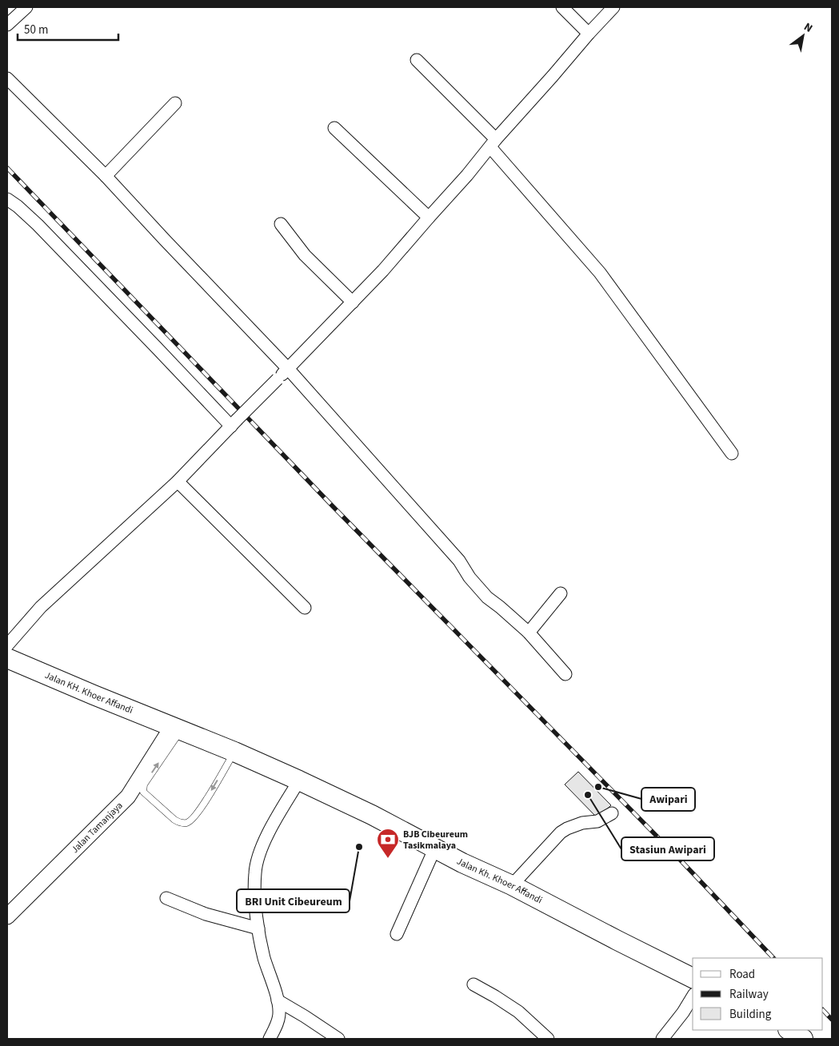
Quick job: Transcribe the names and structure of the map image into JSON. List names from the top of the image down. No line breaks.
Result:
{"streets":{"main road":["Jalan KH. Khoer Affandi","Jalan Kh. Khoer Affandi"],"street":["Jalan Tamanjaya"]},"crossings":[["Jalan KH. Khoer Affandi","Jalan Tamanjaya"],["Jalan KH. Khoer Affandi","Jalan Kh. Khoer Affandi"],["Jalan Tamanjaya","Jalan Kh. Khoer Affandi"]],"places":{"other":["Awipari","Stasiun Awipari","BRI Unit Cibeureum"],"bank":["BJB Cibeureum Tasikmalaya"]},"legend":["Road","Railway","Building"],"scale_bar":"50 m","north":"top right"}
